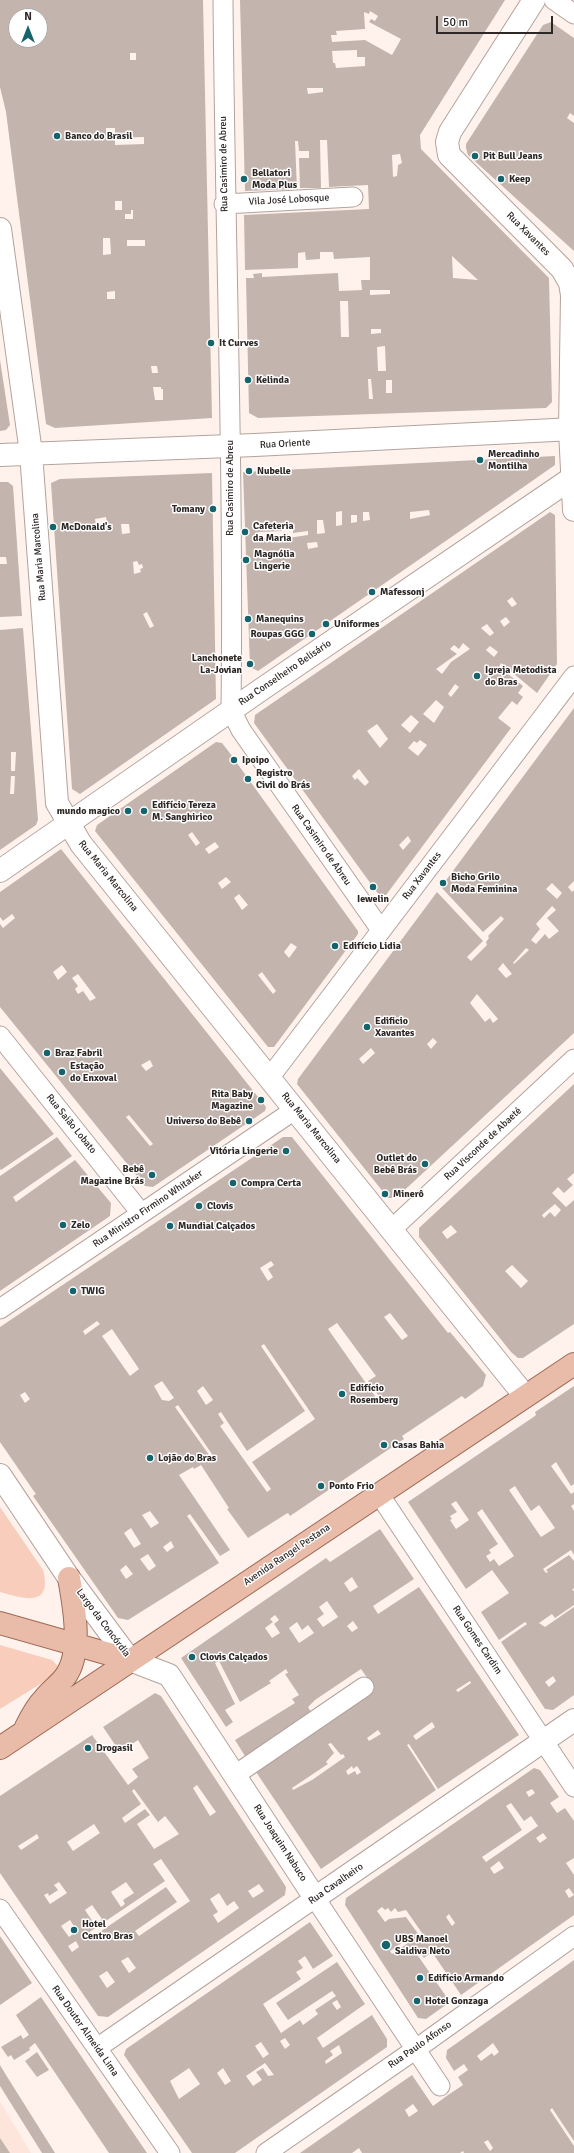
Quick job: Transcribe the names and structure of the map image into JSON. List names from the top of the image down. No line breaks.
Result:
{"streets":{"main road":["Avenida Rangel Pestana","Largo da Concórdia"],"street":["Rua Casimiro de Abreu","Vila José Lobosque","Rua Xavantes","Rua Oriente","Rua Maria Marcolina","Rua Conselheiro Belisário","Rua Saião Lobato","Rua Visconde de Abaeté","Rua Ministro Firmino Whitaker","Rua Gomes Cardim","Rua Joaquim Nabuco","Rua Cavalheiro","Rua Doutor Almeida Lima","Rua Paulo Afonso"]},"crossings":[["Rua Casimiro de Abreu","Vila José Lobosque"],["Rua Casimiro de Abreu","Rua Xavantes"],["Rua Casimiro de Abreu","Rua Oriente"],["Rua Casimiro de Abreu","Rua Conselheiro Belisário"],["Rua Xavantes","Rua Oriente"],["Rua Xavantes","Rua Maria Marcolina"],["Rua Xavantes","Rua Conselheiro Belisário"],["Rua Oriente","Rua Maria Marcolina"],["Rua Maria Marcolina","Rua Conselheiro Belisário"],["Rua Maria Marcolina","Rua Visconde de Abaeté"],["Rua Maria Marcolina","Rua Ministro Firmino Whitaker"],["Rua Maria Marcolina","Avenida Rangel Pestana"],["Rua Saião Lobato","Rua Ministro Firmino Whitaker"],["Avenida Rangel Pestana","Largo da Concórdia"],["Avenida Rangel Pestana","Rua Gomes Cardim"],["Avenida Rangel Pestana","Rua Joaquim Nabuco"],["Largo da Concórdia","Rua Joaquim Nabuco"],["Rua Gomes Cardim","Rua Cavalheiro"],["Rua Joaquim Nabuco","Rua Cavalheiro"],["Rua Joaquim Nabuco","Rua Paulo Afonso"],["Rua Cavalheiro","Rua Doutor Almeida Lima"]],"places":["Banco do Brasil","Pit Bull Jeans","Bellatori Moda Plus","Keep","It Curves","Kelinda","Mercadinho Montilha","Nubelle","Tomany","McDonald's","Cafeteria da Maria","Magnólia Lingerie","Mafessonj","Manequins","Uniformes","Roupas GGG","Lanchonete La-Jovian","Igreja Metodista do Bras","Ipoipo","Registro Civil do Brás","mundo magico","Edifício Tereza M. Sanghirico","Bicho Grilo Moda Feminina","Iewelin","Edifício Lidia","Edificio Xavantes","Braz Fabril","Estação do Enxoval","Rita Baby Magazine","Universo do Bebê","Vitória Lingerie","Outlet do Bebê Brás","Bebê Magazine Brás","Compra Certa","Minerô","Clovis","Zelo","Mundial Calçados","TWIG","Edifício Rosemberg","Casas Bahia","Lojão do Bras","Ponto Frio","Clovis Calçados","Drogasil","Hotel Centro Bras","UBS Manoel Saldiva Neto","Edifício Armando","Hotel Gonzaga"],"scale_bar":"50 m","north":"top"}
